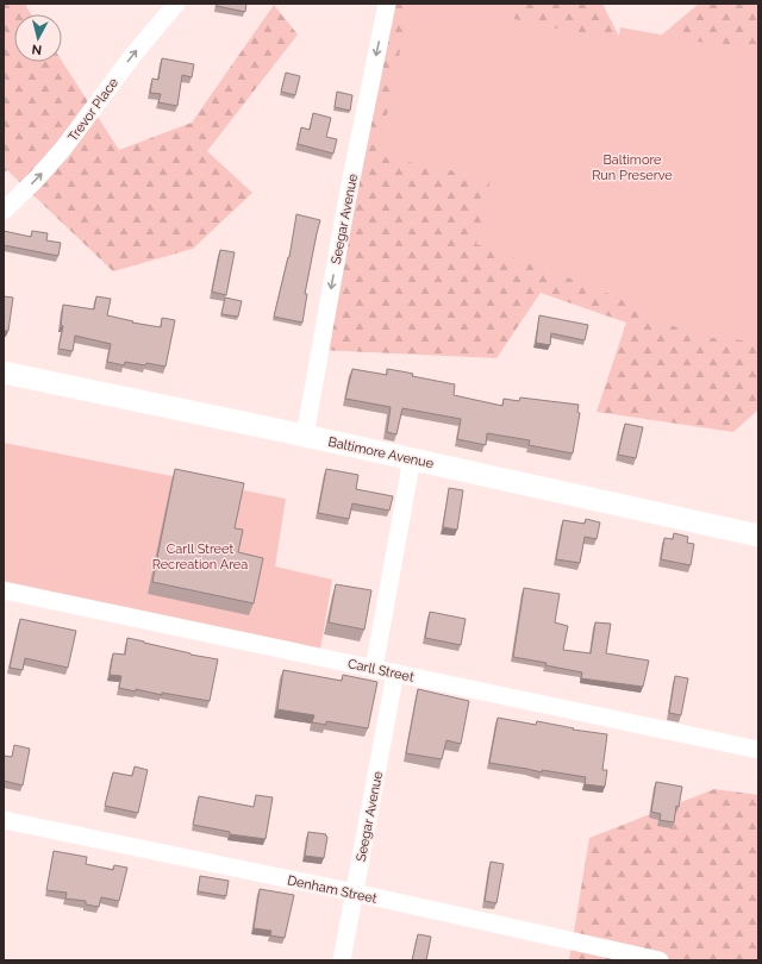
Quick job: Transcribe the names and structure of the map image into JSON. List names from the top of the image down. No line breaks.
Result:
{"streets":{"street":["Trevor Place","Seegar Avenue","Baltimore Avenue","Carll Street","Denham Street"]},"crossings":[["Seegar Avenue","Baltimore Avenue"],["Seegar Avenue","Carll Street"],["Seegar Avenue","Denham Street"]],"one_way":["Trevor Place","Seegar Avenue"],"parks":["Baltimore Run Preserve","Carll Street Recreation Area"],"north":"bottom"}
